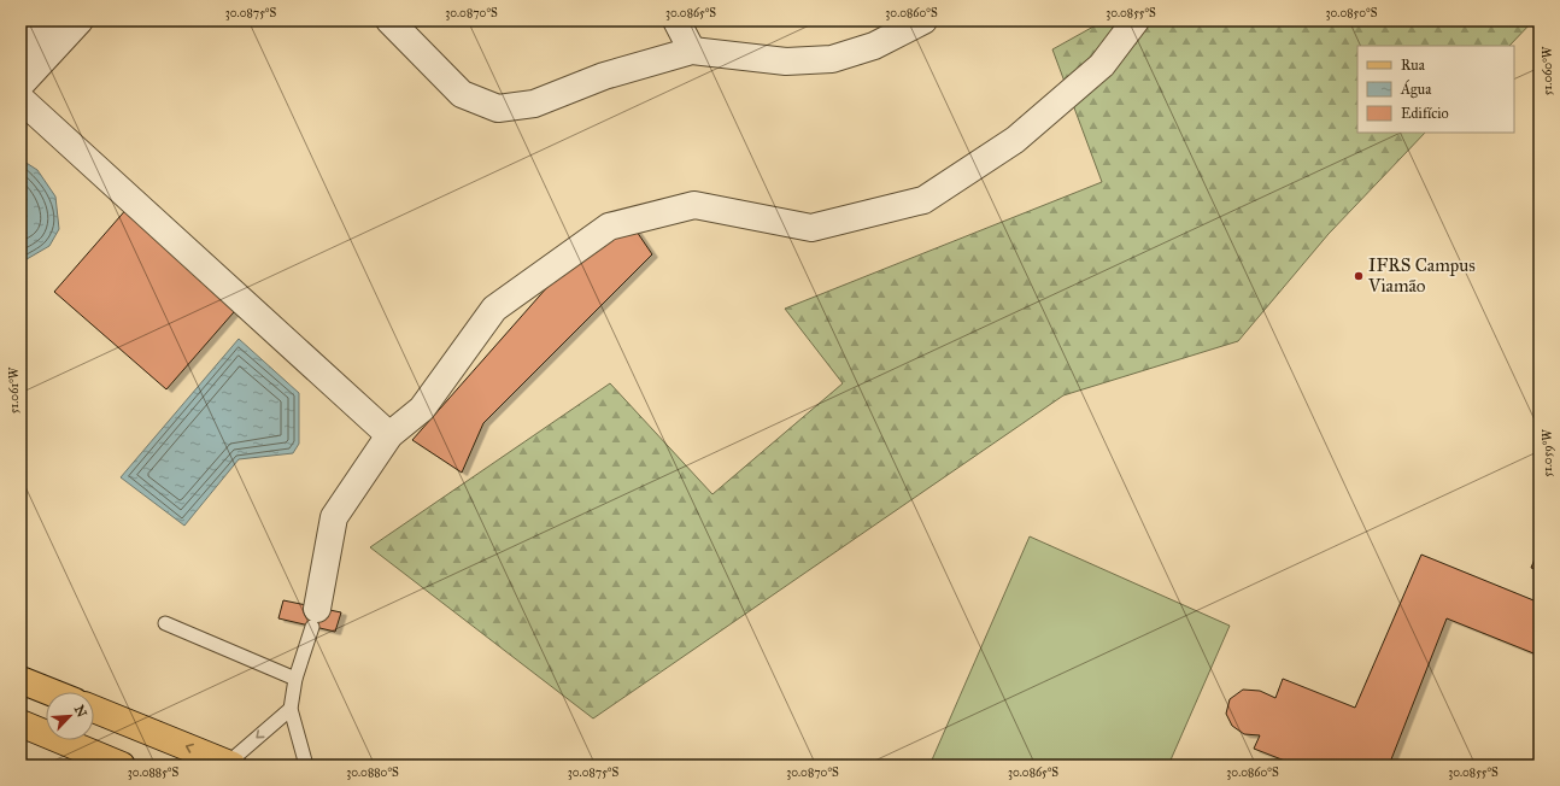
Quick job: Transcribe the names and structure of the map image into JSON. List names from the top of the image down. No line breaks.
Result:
{"places":["IFRS Campus Viamão"],"legend":["Rua","Água","Edifício"],"north":"top right","coordinates":["30.0875°S","30.0870°S","30.0865°S","30.0860°S","30.0855°S","30.0850°S","51.060°W","51.061°W","51.059°W","30.0885°S","30.0880°S"]}
